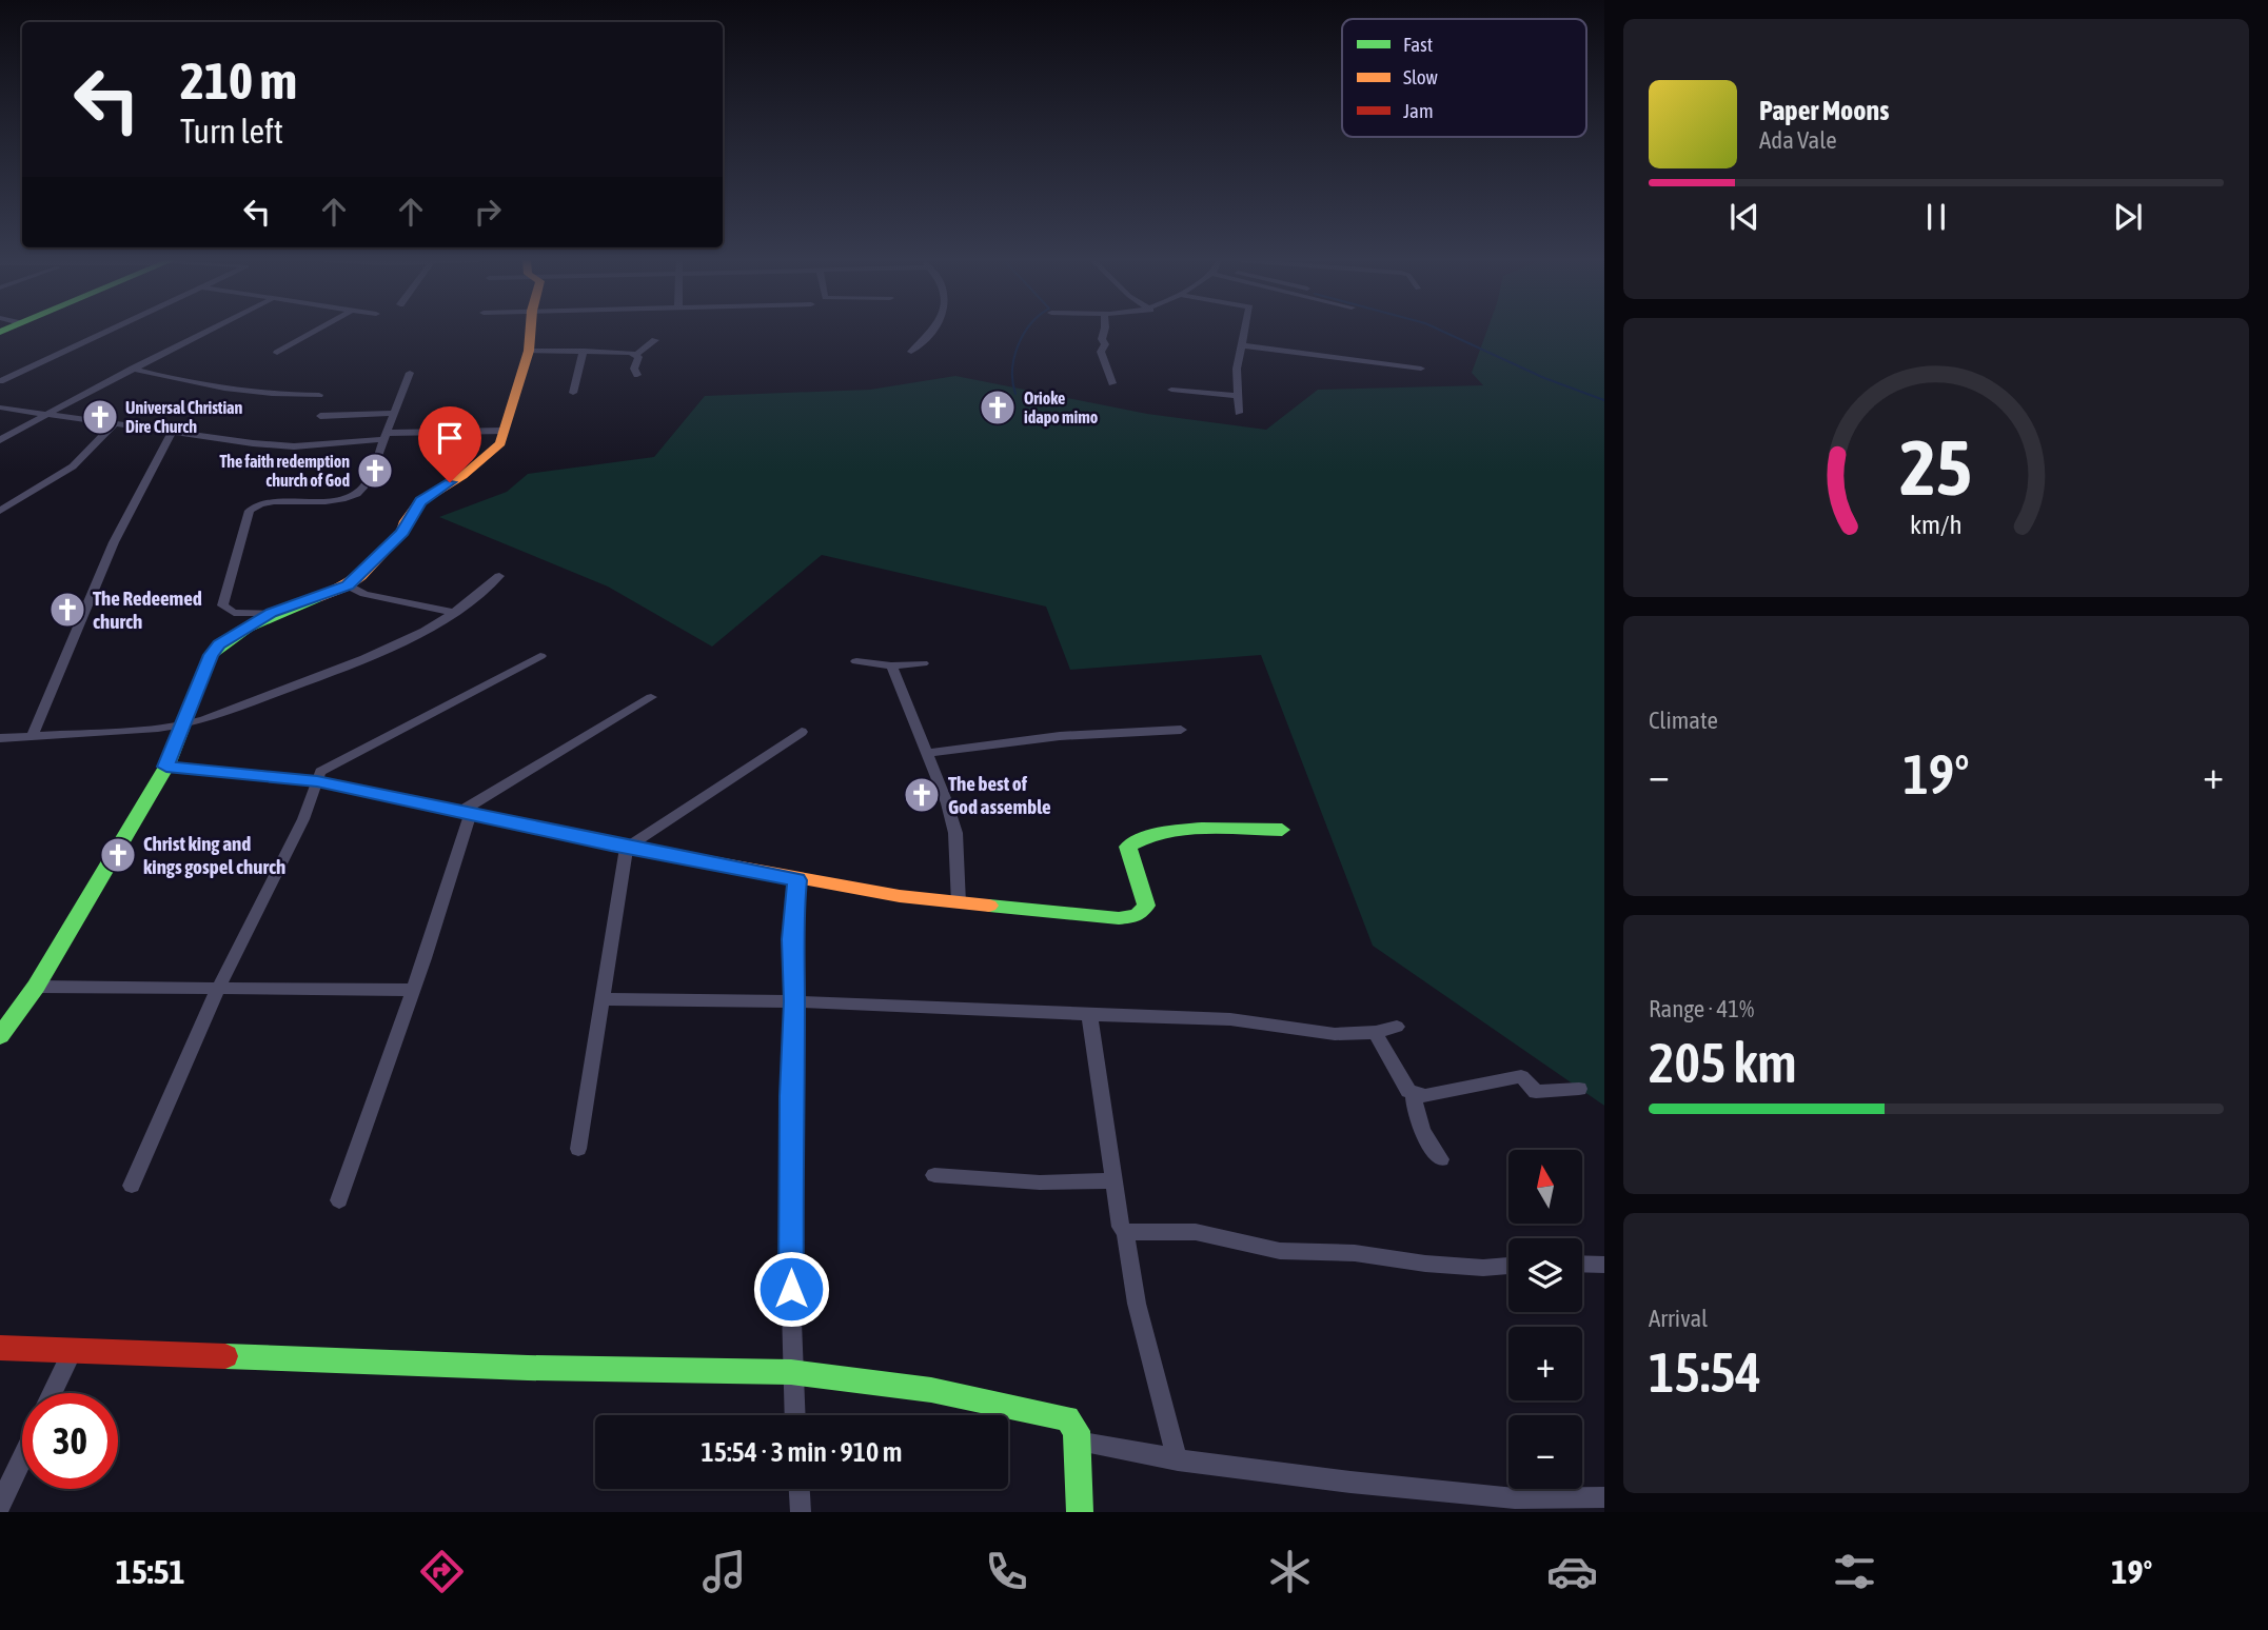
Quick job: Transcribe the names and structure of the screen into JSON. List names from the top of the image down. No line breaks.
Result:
{"places":{"church":["Orioke idapo mimo","Universal Christian Dire Church","The faith redemption church of God","The Redeemed church","The best of God assemble","Christ king and kings gospel church"]},"legend":["Fast","Slow","Jam"],"north":"top","page":{"turn":["210 m","Turn left"],"song":["Paper Moons","Ada Vale"],"tile":["Climate",["Range · 41%","205 km"],["Arrival","15:54"]],"heat":["−","19°","+"],"map_buttons":["+","−"],"limit":"30","trip":"15:54 · 3 min · 910 m","tabs":["15:51","19°"],"gauge":["25","km/h"]}}
